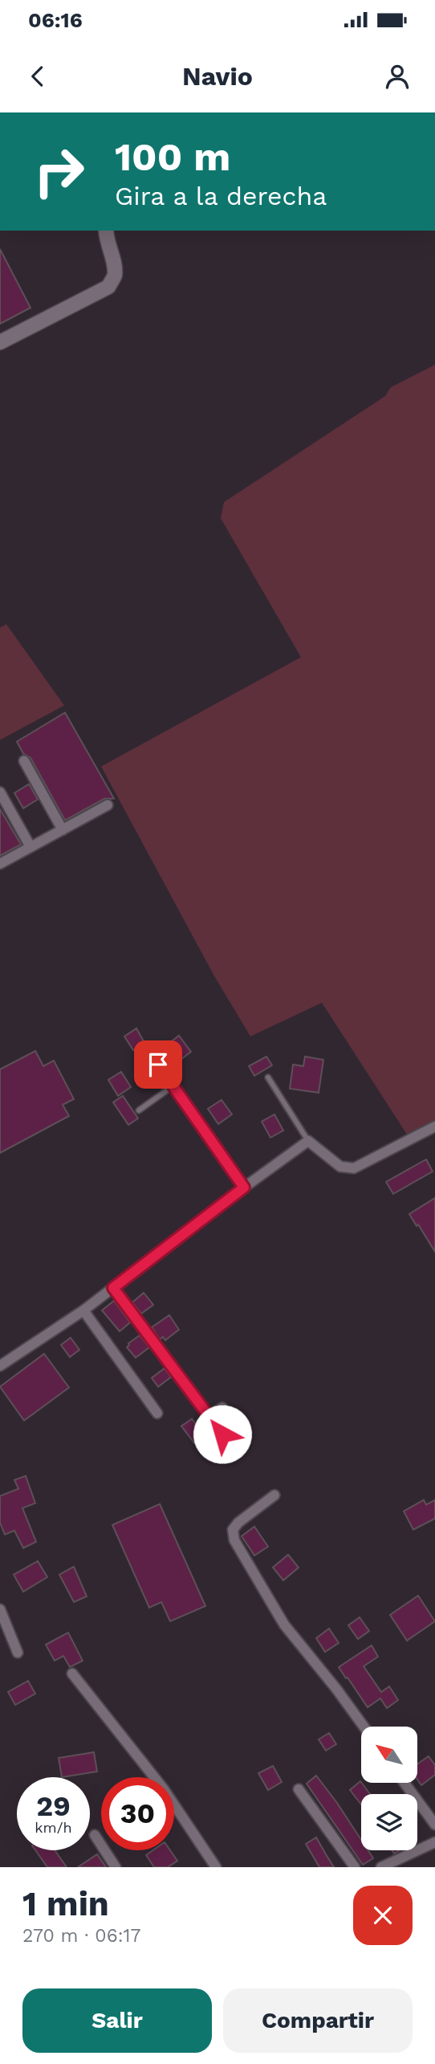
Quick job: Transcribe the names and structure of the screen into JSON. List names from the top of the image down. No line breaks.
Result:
{"north":"top left","page":{"status":"06:16","header":"Navio","turn":["100 m","Gira a la derecha"],"speed":"29 km/h","limit":"30","heading":["1 min","270 m · 06:17"],"buttons":["Salir","Compartir"]}}
